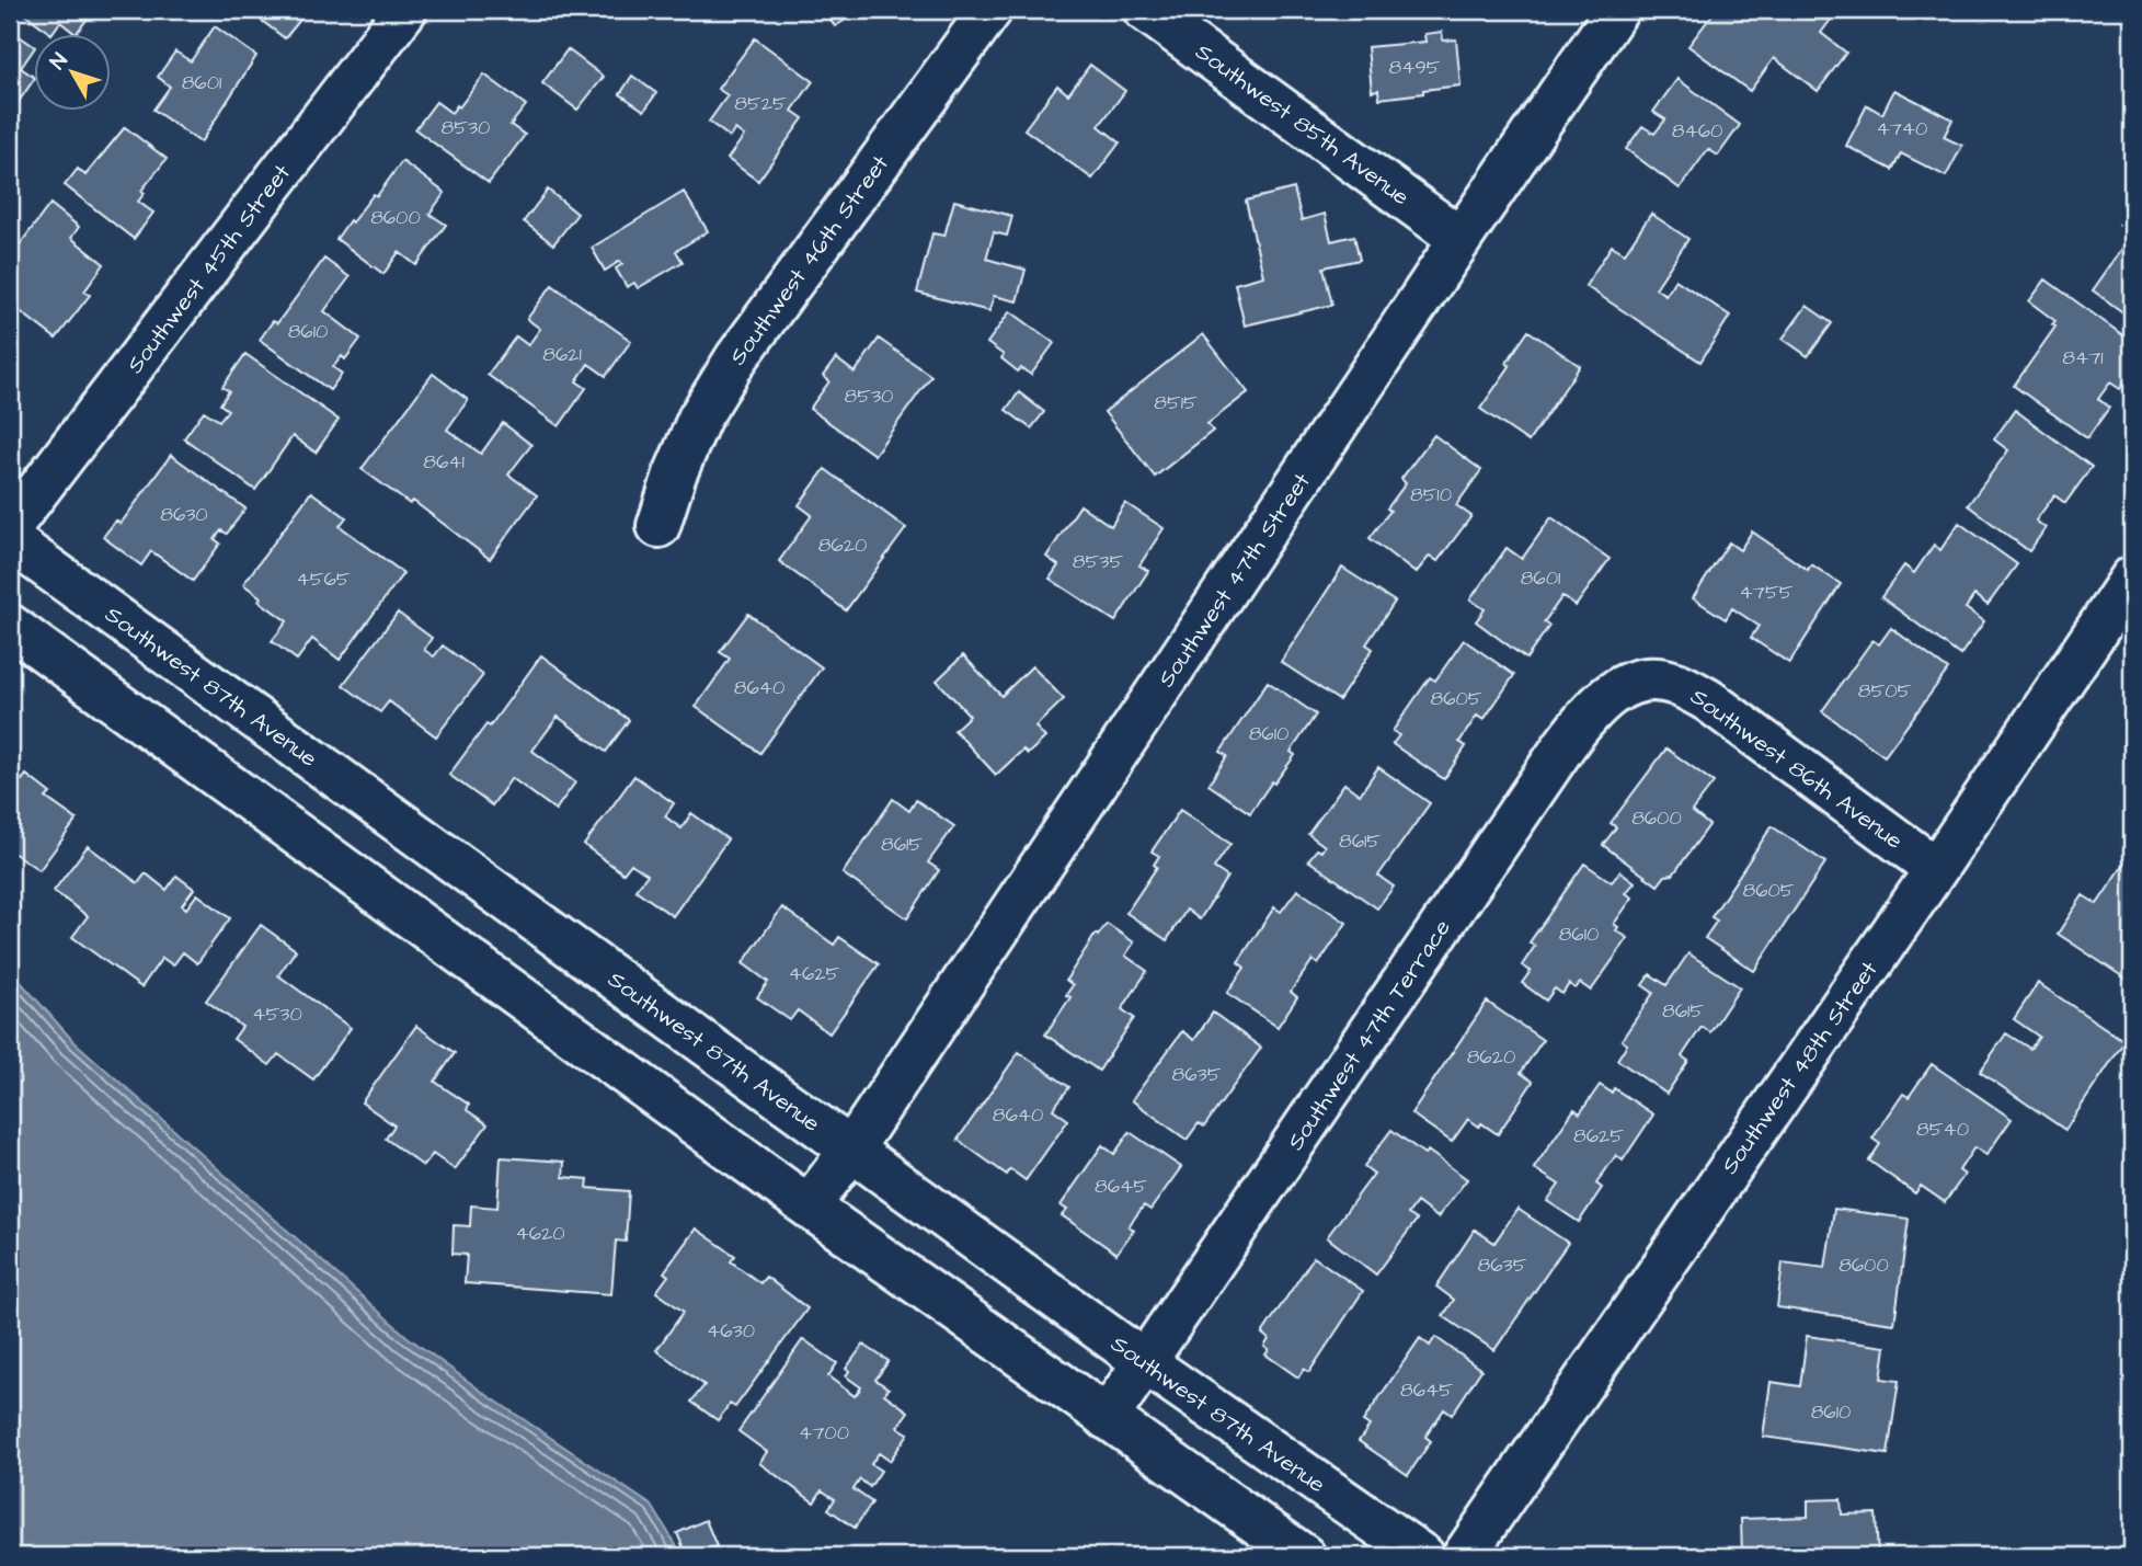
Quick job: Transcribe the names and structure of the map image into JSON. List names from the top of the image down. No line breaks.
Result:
{"streets":{"street":["Southwest 85th Avenue","Southwest 46th Street","Southwest 45th Street","Southwest 47th Street","Southwest 87th Avenue","Southwest 86th Avenue","Southwest 47th Terrace","Southwest 48th Street"]},"crossings":[["Southwest 85th Avenue","Southwest 47th Street"],["Southwest 47th Street","Southwest 87th Avenue"],["Southwest 87th Avenue","Southwest 47th Terrace"],["Southwest 86th Avenue","Southwest 47th Terrace"],["Southwest 86th Avenue","Southwest 48th Street"]],"house_numbers":["8495","8601","8525","8530","4740","8460","8600","8610","8621","8471","8530","8515","8641","8510","8630","8620","8535","8601","4565","4755","8640","8505","8605","8610","8600","8615","8615","8605","8610","4625","8615","4530","8620","8635","8640","8540","8625","8645","4620","8635","8600","4630","8645","8610","4700"],"north":"top left"}
